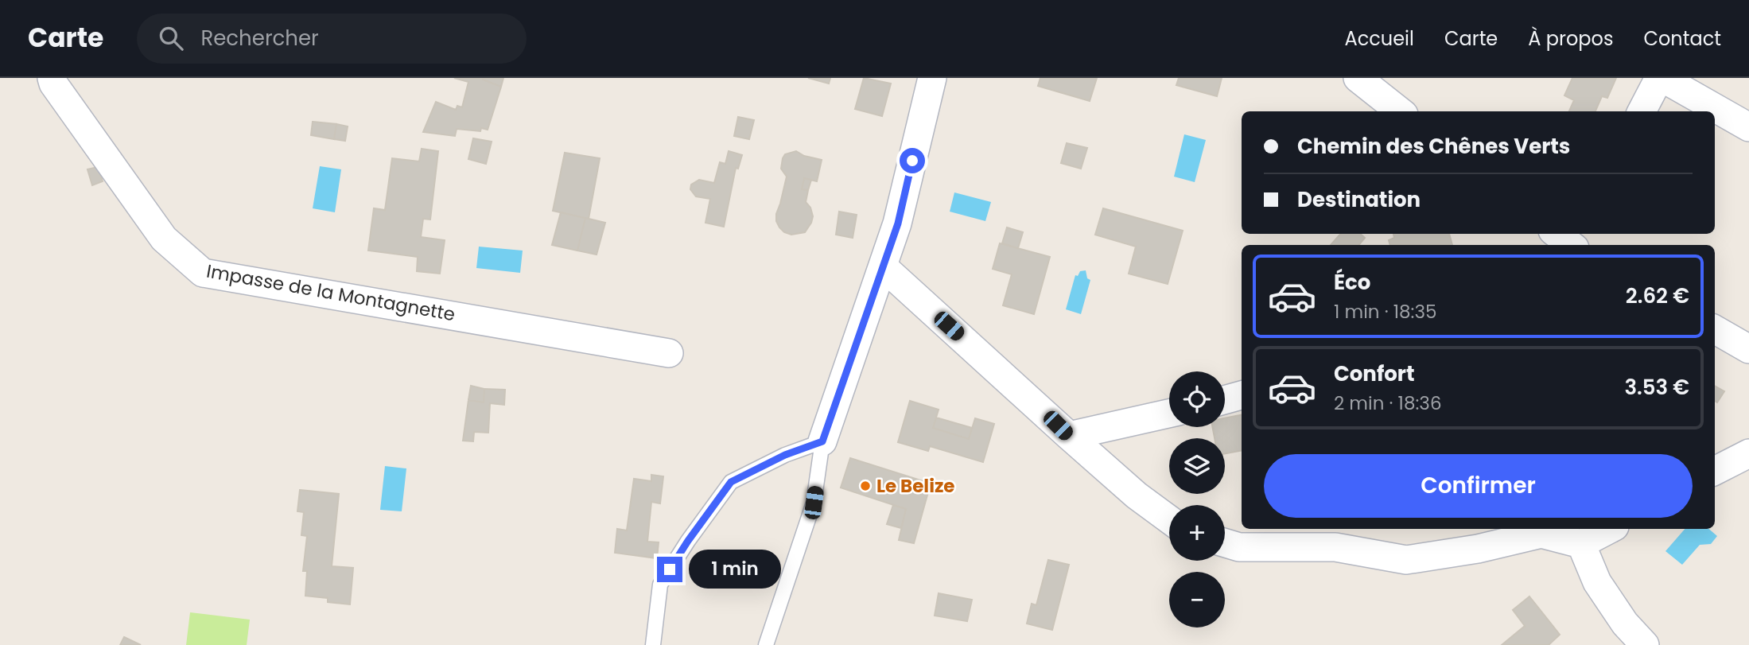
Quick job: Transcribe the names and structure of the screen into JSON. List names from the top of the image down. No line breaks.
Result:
{"streets":{"street":["Impasse de la Montagnette"]},"places":["Le Belize"],"page":{"header":"Carte","search":"Rechercher","nav":["Accueil","Carte","À propos","Contact"],"banner":["Chemin des Chênes Verts","Destination"],"list":[{"name":"Éco","note":"1 min · 18:35","value":"2.62 €"},{"name":"Confort","note":"2 min · 18:36","value":"3.53 €"}],"map_buttons":["+","−"],"buttons":"Confirmer","bubble":"1 min"}}
